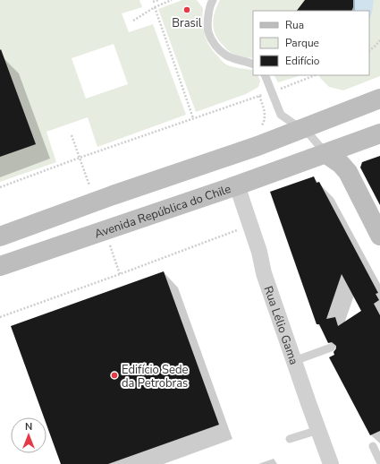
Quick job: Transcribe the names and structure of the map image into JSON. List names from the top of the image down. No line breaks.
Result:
{"streets":{"main road":["Avenida República do Chile"],"street":["Rua Lélio Gama"]},"crossings":[["Avenida República do Chile","Rua Lélio Gama"]],"places":["Brasil","Edifício Sede da Petrobras"],"legend":["Rua","Parque","Edifício"],"north":"top"}
